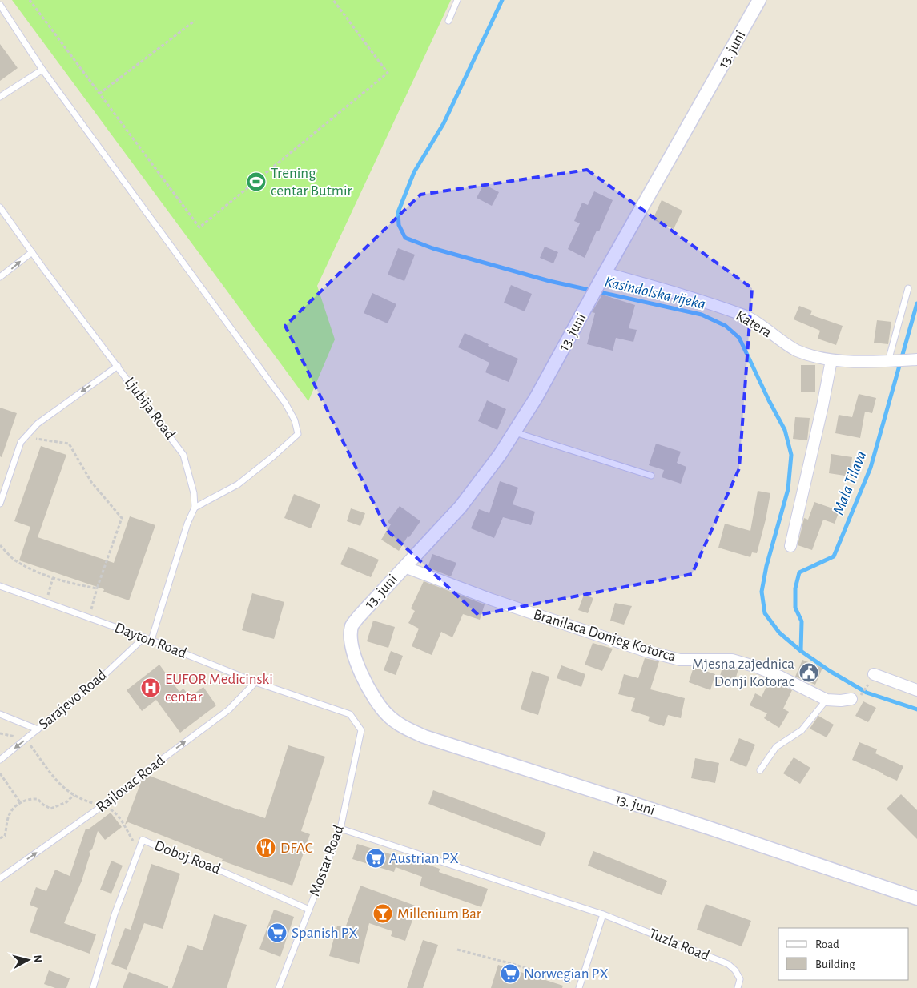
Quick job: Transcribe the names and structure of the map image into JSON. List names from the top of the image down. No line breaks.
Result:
{"streets":{"street":["13. juni","Katera","Branilaca Donjeg Kotorca"],"lane":["Ljubija Road","Dayton Road","Sarajevo Road","Rajlovac Road","Doboj Road","Mostar Road","Tuzla Road"]},"crossings":[["13. juni","Katera"],["13. juni","Branilaca Donjeg Kotorca"],["Ljubija Road","Dayton Road"],["Dayton Road","Sarajevo Road"],["Dayton Road","Rajlovac Road"],["Dayton Road","Mostar Road"],["Doboj Road","Mostar Road"]],"one_way":["Rajlovac Road"],"water":["Kasindolska rijeka","Mala Tilava"],"places":{"sports":["Trening centar Butmir"],"public building":["Mjesna zajednica Donji Kotorac"],"hospital":["EUFOR Medicinski centar"],"restaurant":["DFAC"],"supermarket":["Austrian PX","Spanish PX","Norwegian PX"],"bar":["Millenium Bar"]},"legend":["Road","Building"],"north":"right"}
